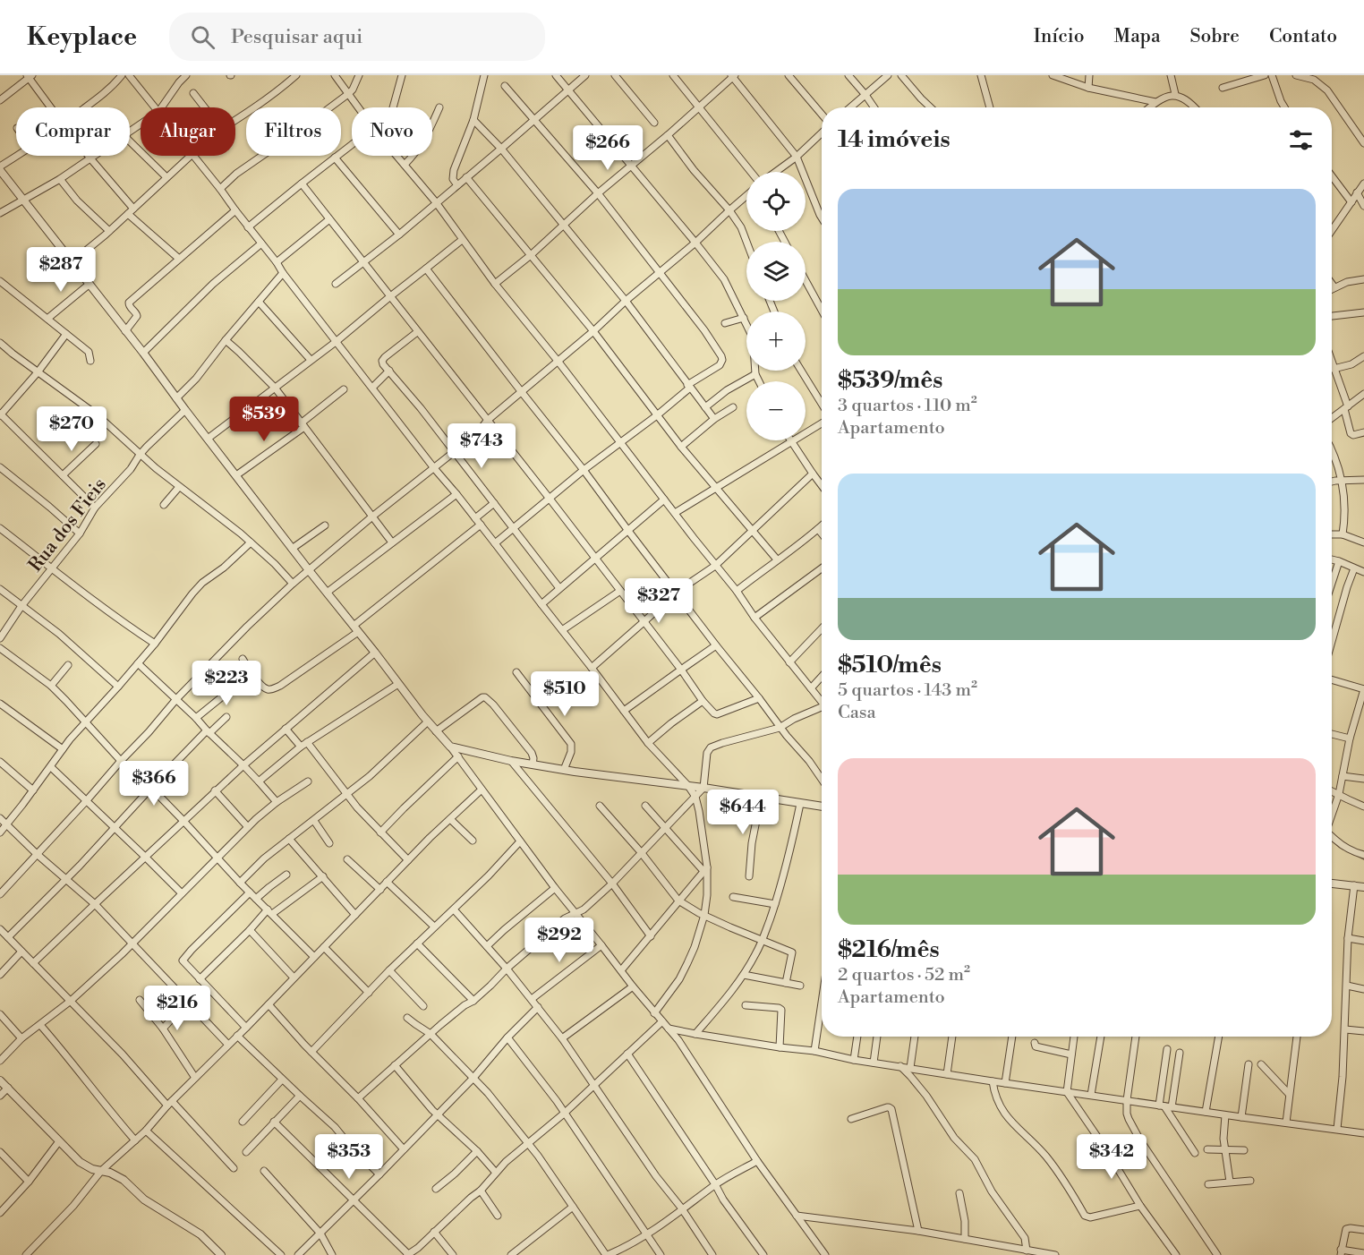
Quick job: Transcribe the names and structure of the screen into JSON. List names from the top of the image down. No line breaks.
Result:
{"streets":{"street":["Rua dos Fieis"]},"page":{"header":"Keyplace","search":"Pesquisar aqui","nav":["Início","Mapa","Sobre","Contato"],"chip":["Comprar","Alugar","Filtros","Novo"],"heading":"14 imóveis","price":["$266","$287","$539","$270","$743","$327","$223","$510","$366","$644","$292","$216","$353","$342"],"map_buttons":["+","−"],"list":[{"name":"$539/mês","note":"3 quartos · 110 m² · Apartamento"},{"name":"$510/mês","note":"5 quartos · 143 m² · Casa"},{"name":"$216/mês","note":"2 quartos · 52 m² · Apartamento"}]}}
